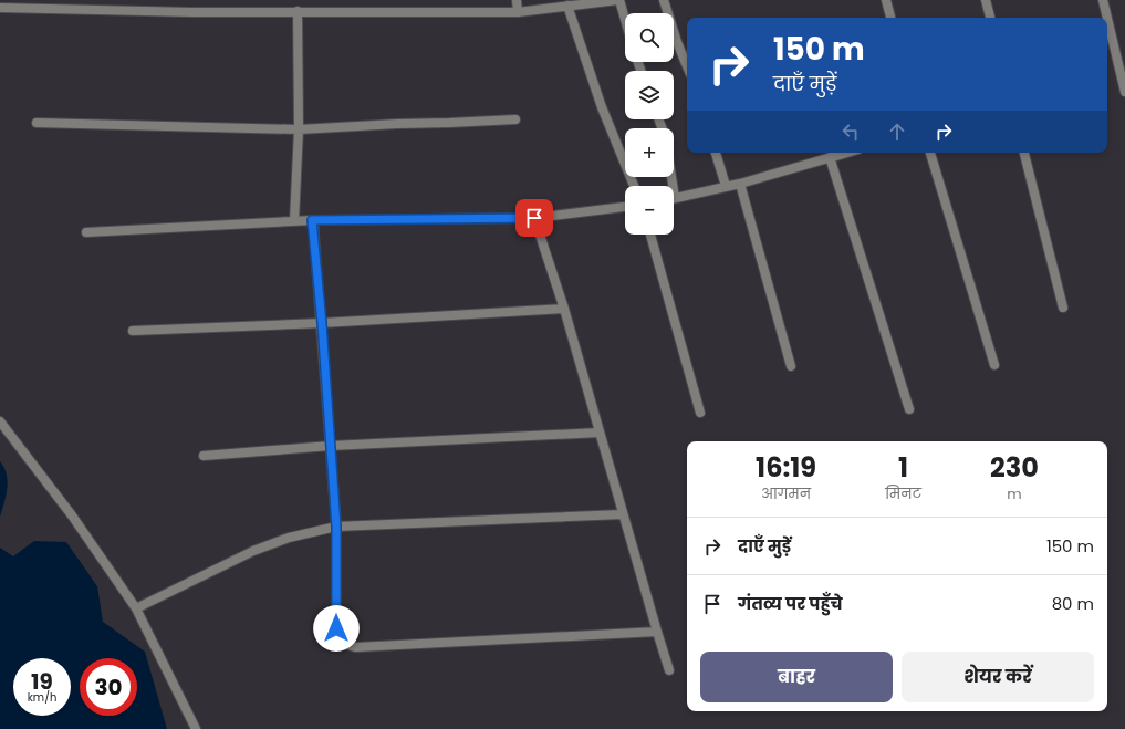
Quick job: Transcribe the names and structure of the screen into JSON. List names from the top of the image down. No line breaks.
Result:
{"page":{"map_buttons":["+","−"],"turn":["150 m","दाएँ मुड़ें"],"eta":["16:19","आगमन","1","मिनट","230","m"],"list":[{"name":"दाएँ मुड़ें","value":"150 m"},{"name":"गंतव्य पर पहुँचे","value":"80 m"}],"buttons":["बाहर","शेयर करें"],"speed":"19 km/h","limit":"30"}}
